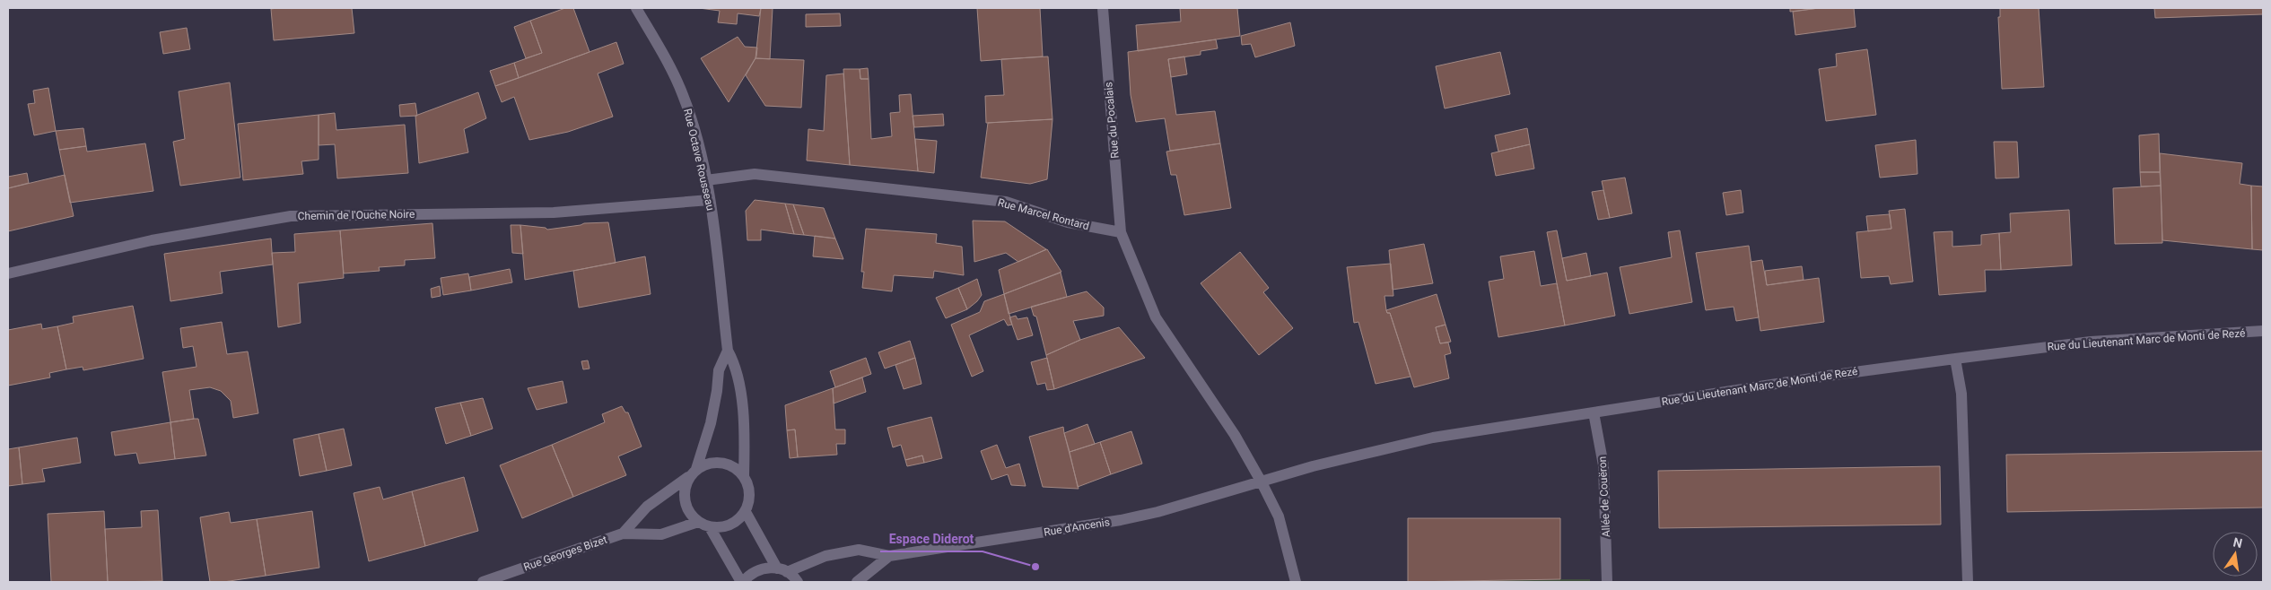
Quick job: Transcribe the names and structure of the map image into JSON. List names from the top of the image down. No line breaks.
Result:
{"streets":{"street":["Rue du Pocalais","Rue Octave Rousseau","Rue Marcel Rontard","Chemin de l'Ouche Noire","Rue du Lieutenant Marc de Monti de Rezé","Allée de Couëron","Rue d'Ancenis","Rue Georges Bizet"]},"crossings":[["Rue du Pocalais","Rue Marcel Rontard"],["Rue Octave Rousseau","Rue Marcel Rontard"],["Rue Octave Rousseau","Chemin de l'Ouche Noire"],["Rue Octave Rousseau","Rue Georges Bizet"],["Rue du Lieutenant Marc de Monti de Rezé","Allée de Couëron"],["Rue du Lieutenant Marc de Monti de Rezé","Rue d'Ancenis"]],"places":["Espace Diderot"],"north":"top"}
